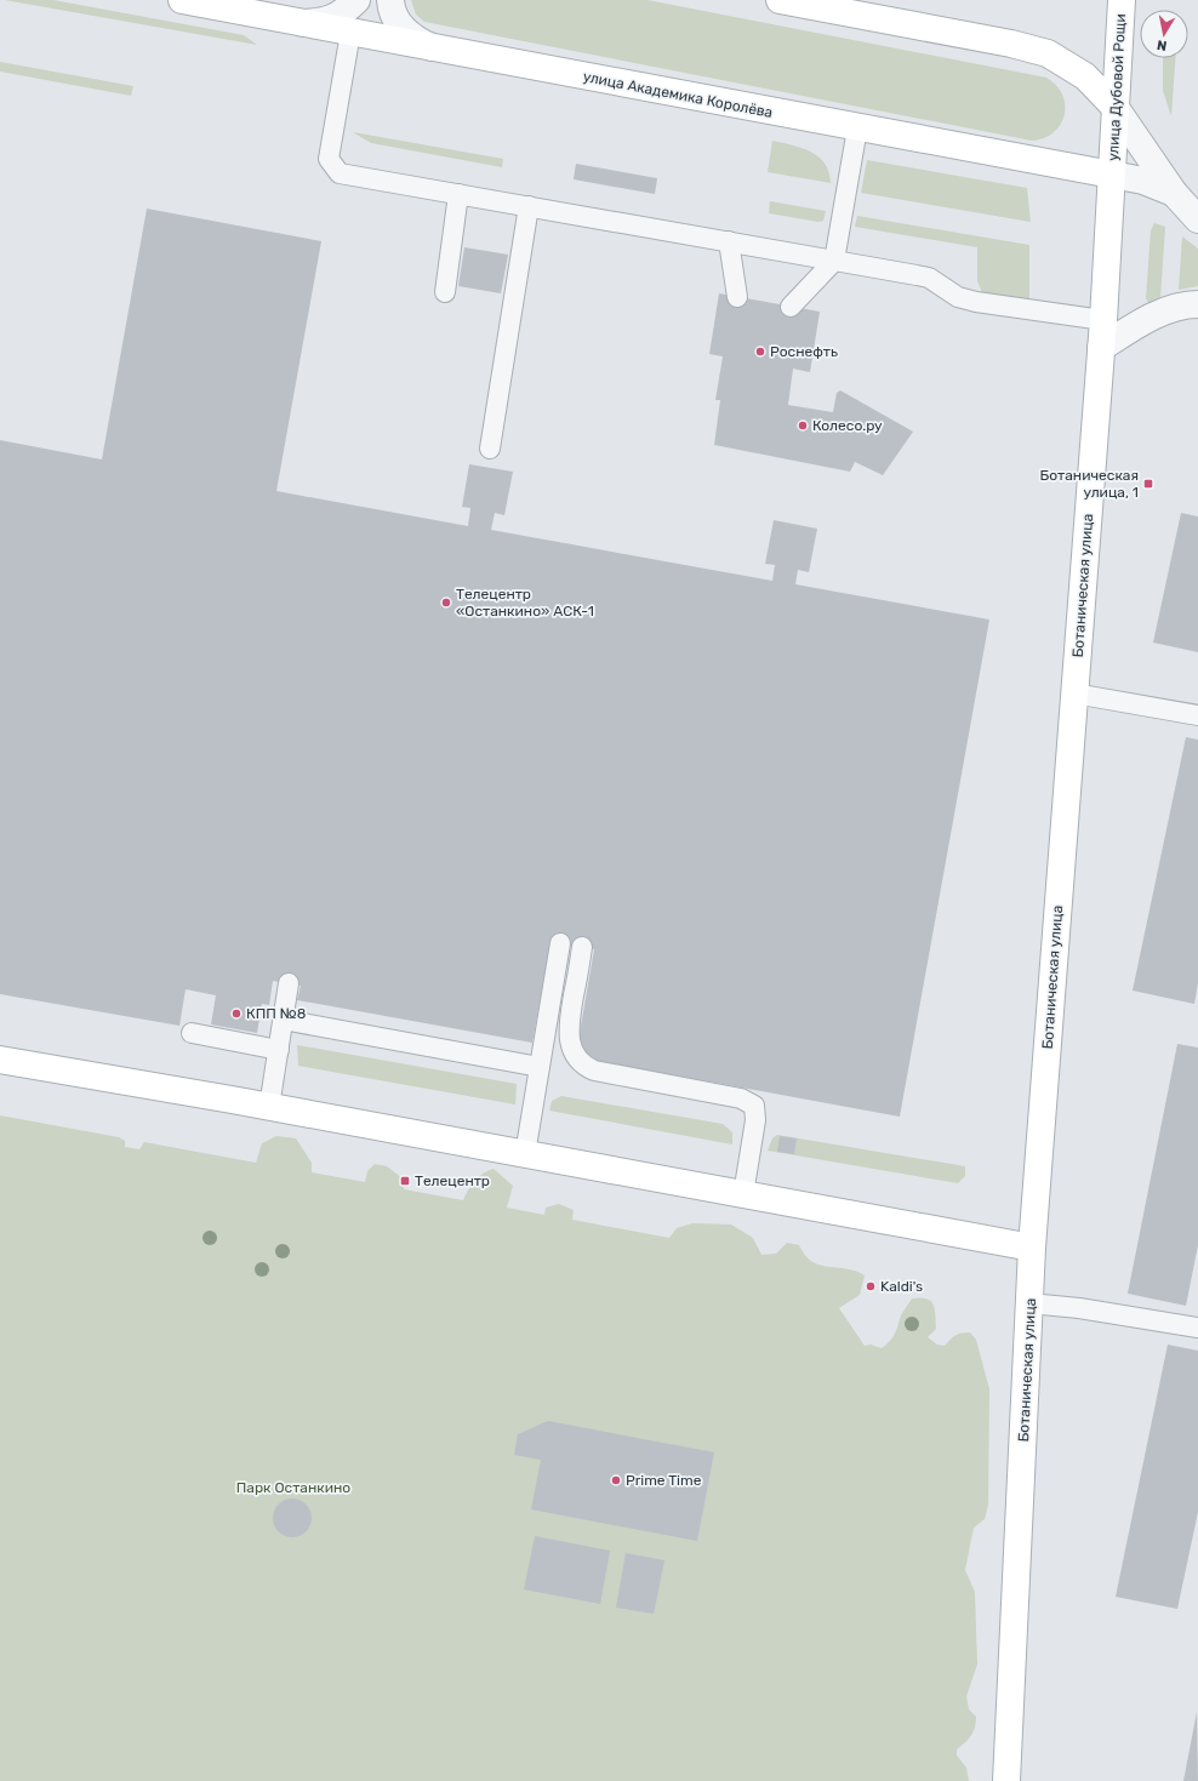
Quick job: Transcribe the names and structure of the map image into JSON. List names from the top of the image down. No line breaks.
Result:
{"streets":{"main road":["улица Дубовой Рощи","улица Академика Королёва","Ботаническая улица"]},"crossings":[["улица Дубовой Рощи","улица Академика Королёва"],["улица Дубовой Рощи","Ботаническая улица"],["улица Академика Королёва","Ботаническая улица"]],"parks":["Парк Останкино"],"places":{"other":["Роснефть","Колесо.ру","Телецентр «Останкино» АСК-1","КПП №8","Kaldi's","Prime Time"],"transit":["Ботаническая улица, 1","Телецентр"]},"north":"bottom"}
